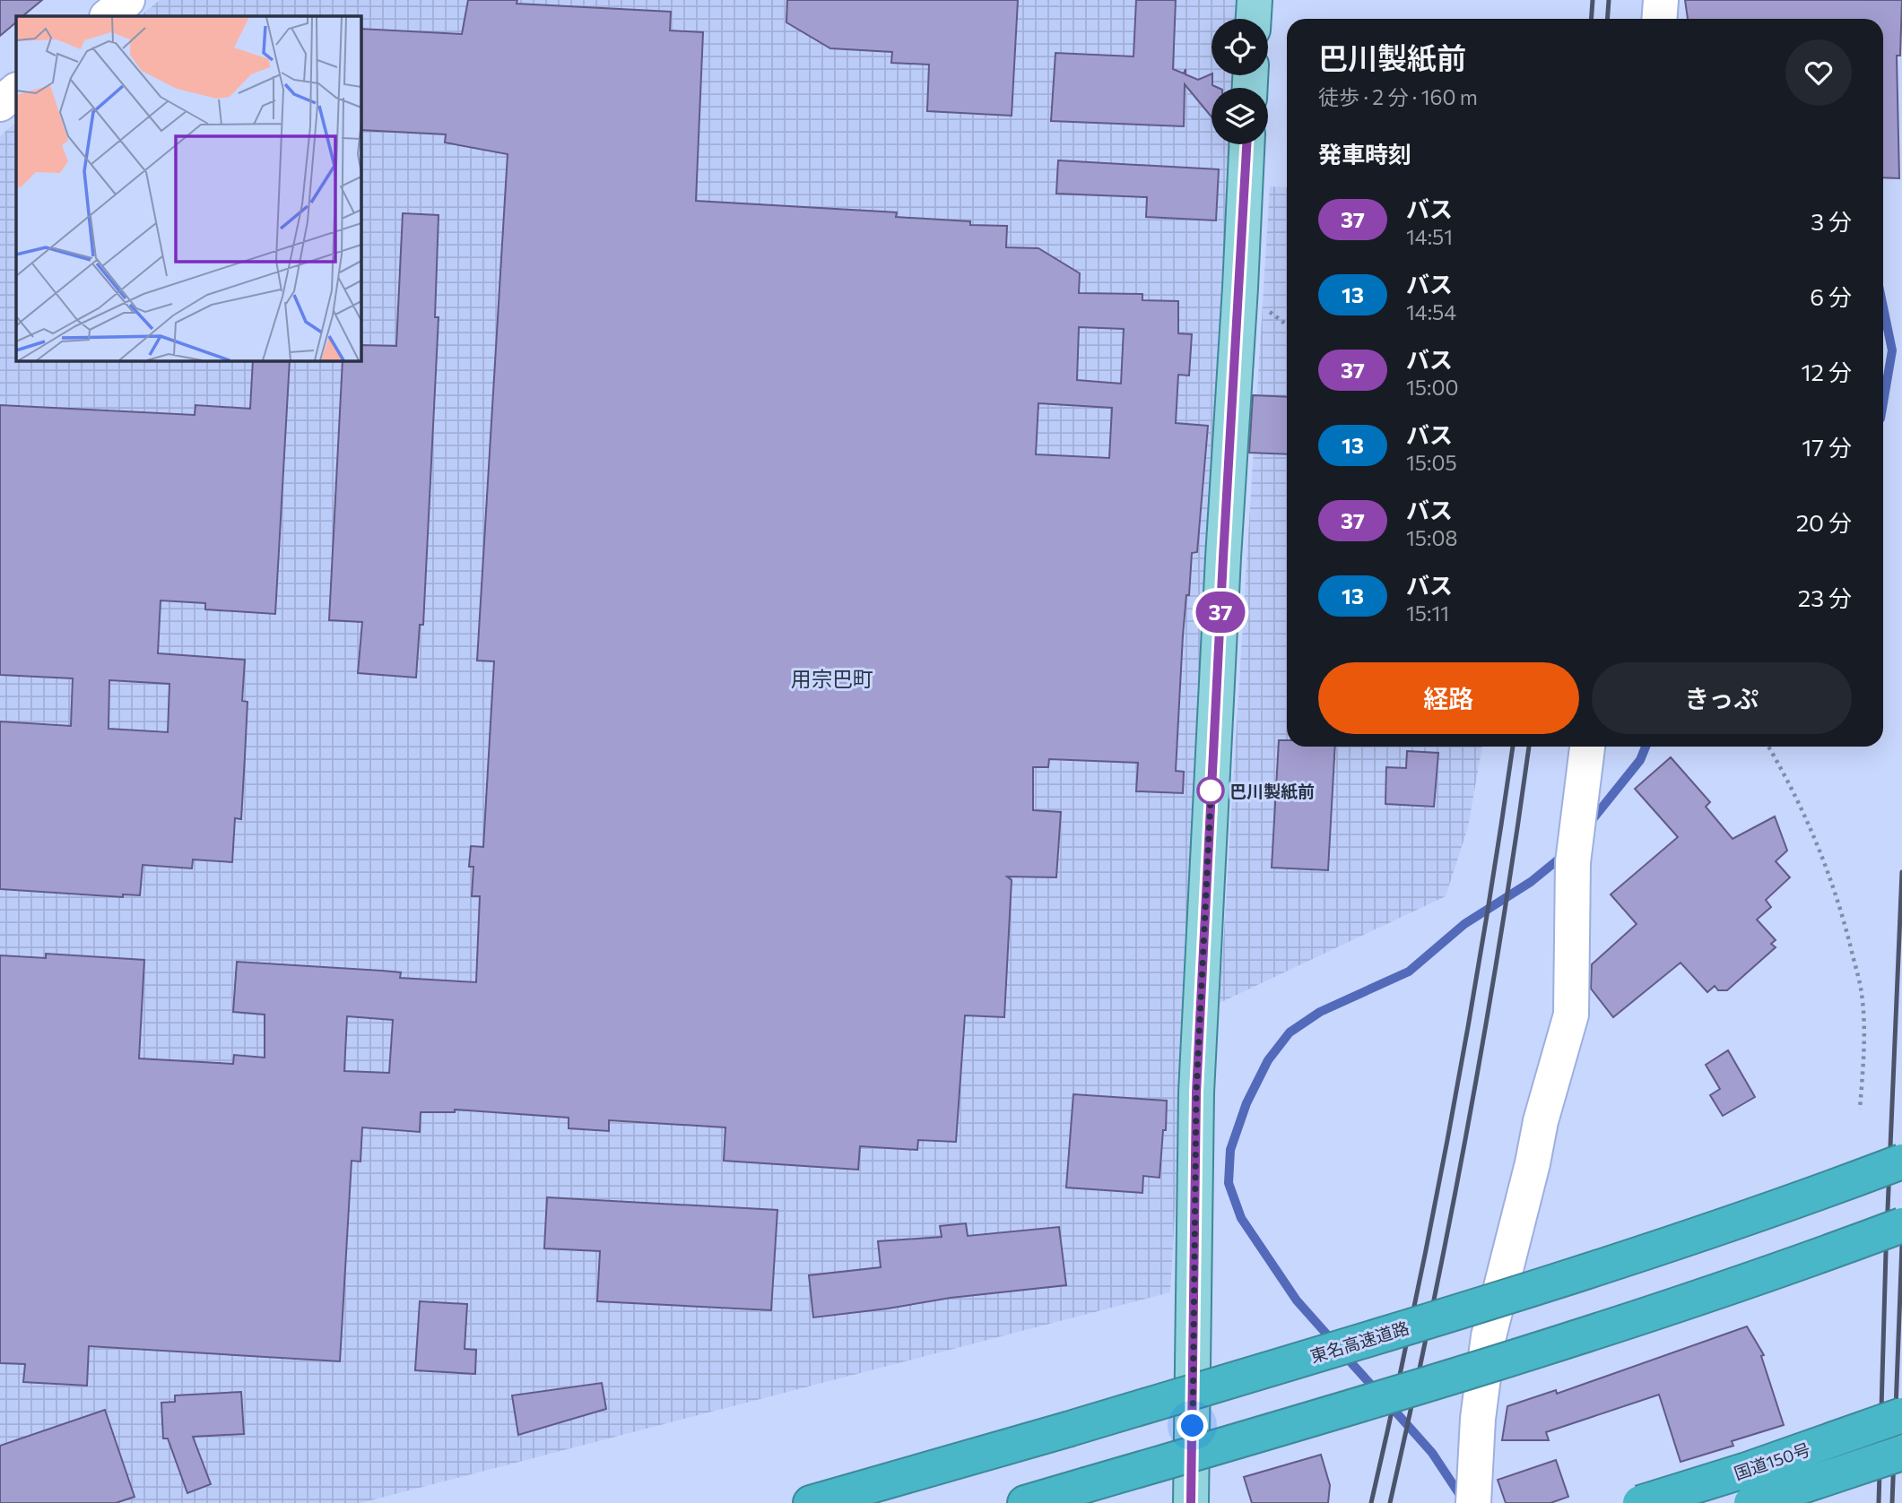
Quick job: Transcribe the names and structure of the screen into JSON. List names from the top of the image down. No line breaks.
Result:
{"streets":{"highway":["東名高速道路","国道150号"]},"districts":["用宗巴町"],"places":["巴川製紙前"],"lines":["bus line 37"],"page":{"on_map":"37","heading":[["巴川製紙前","徒歩 · 2 分 · 160 m"],"発車時刻"],"list":[{"mark":"37","name":"バス","note":"14:51","value":"3 分"},{"mark":"13","name":"バス","note":"14:54","value":"6 分"},{"mark":"37","name":"バス","note":"15:00","value":"12 分"},{"mark":"13","name":"バス","note":"15:05","value":"17 分"},{"mark":"37","name":"バス","note":"15:08","value":"20 分"},{"mark":"13","name":"バス","note":"15:11","value":"23 分"}],"buttons":["経路","きっぷ"]}}
